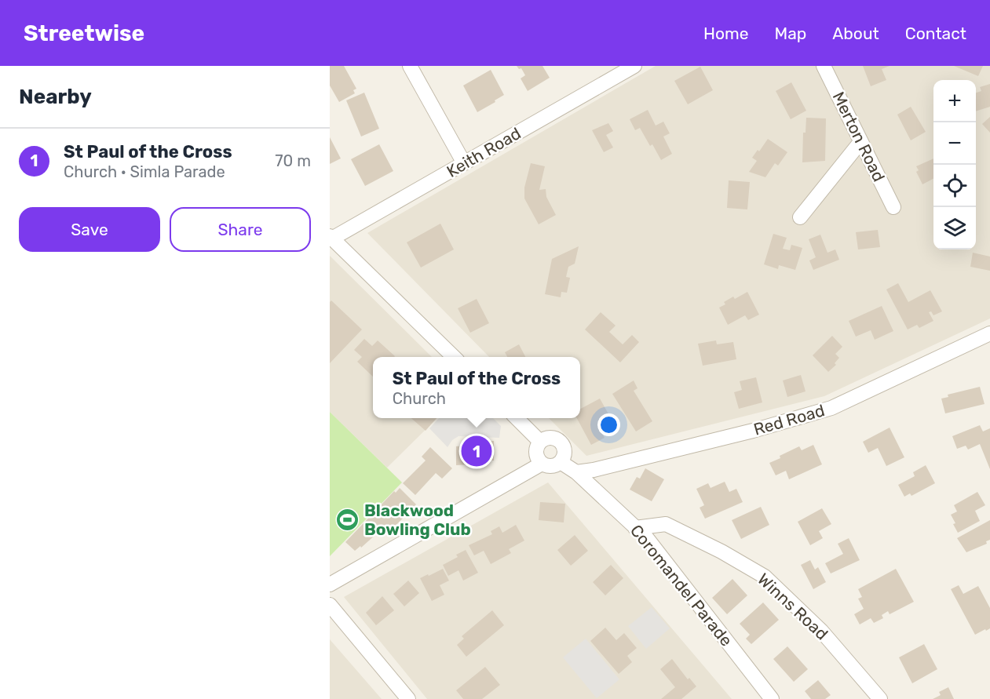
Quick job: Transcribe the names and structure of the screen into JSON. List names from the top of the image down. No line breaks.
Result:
{"streets":{"street":["Merton Road","Keith Road","Red Road","Coromandel Parade","Winns Road"]},"crossings":[["Red Road","Coromandel Parade"],["Coromandel Parade","Winns Road"]],"places":{"sports":["Blackwood Bowling Club"]},"page":{"header":"Streetwise","nav":["Home","Map","About","Contact"],"heading":"Nearby","map_buttons":["+","−"],"list":[{"mark":"1","name":"St Paul of the Cross","note":"Church · Simla Parade","value":"70 m"}],"buttons":["Save","Share"],"popup":["St Paul of the Cross","Church"],"pins":"1"}}
